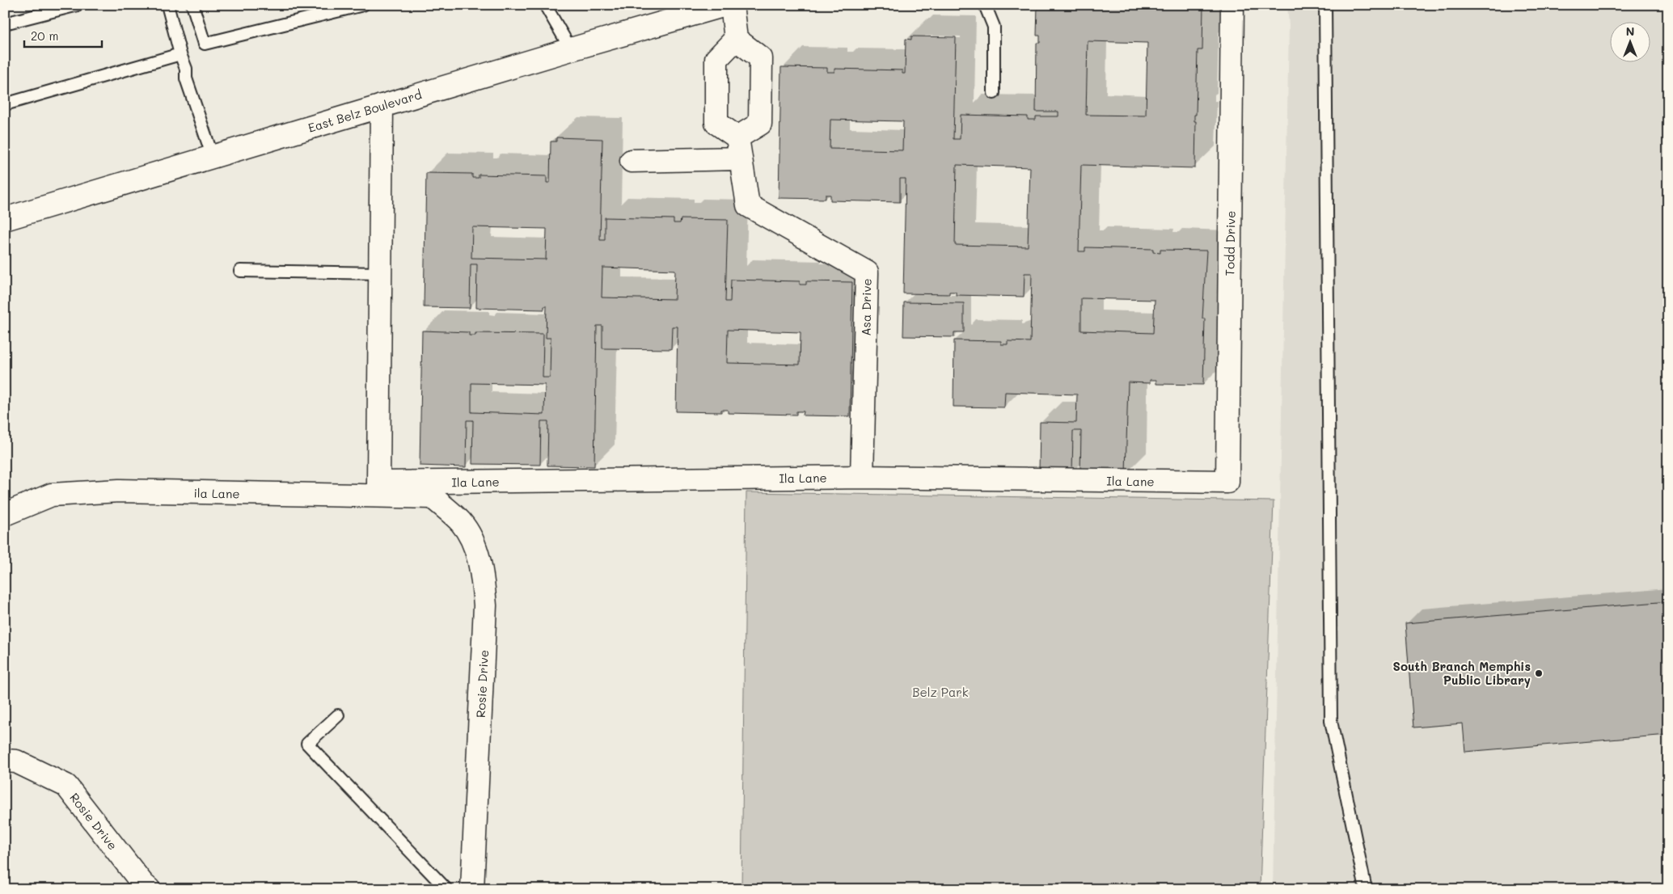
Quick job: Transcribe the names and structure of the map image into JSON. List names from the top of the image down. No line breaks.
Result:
{"streets":{"street":["East Belz Boulevard","Todd Drive","Asa Drive","Ila Lane","ila Lane","Rosie Drive"]},"crossings":[["Todd Drive","Ila Lane"],["Asa Drive","Ila Lane"],["ila Lane","Rosie Drive"]],"parks":["Belz Park"],"places":["South Branch Memphis Public Library"],"scale_bar":"20 m","north":"top"}
